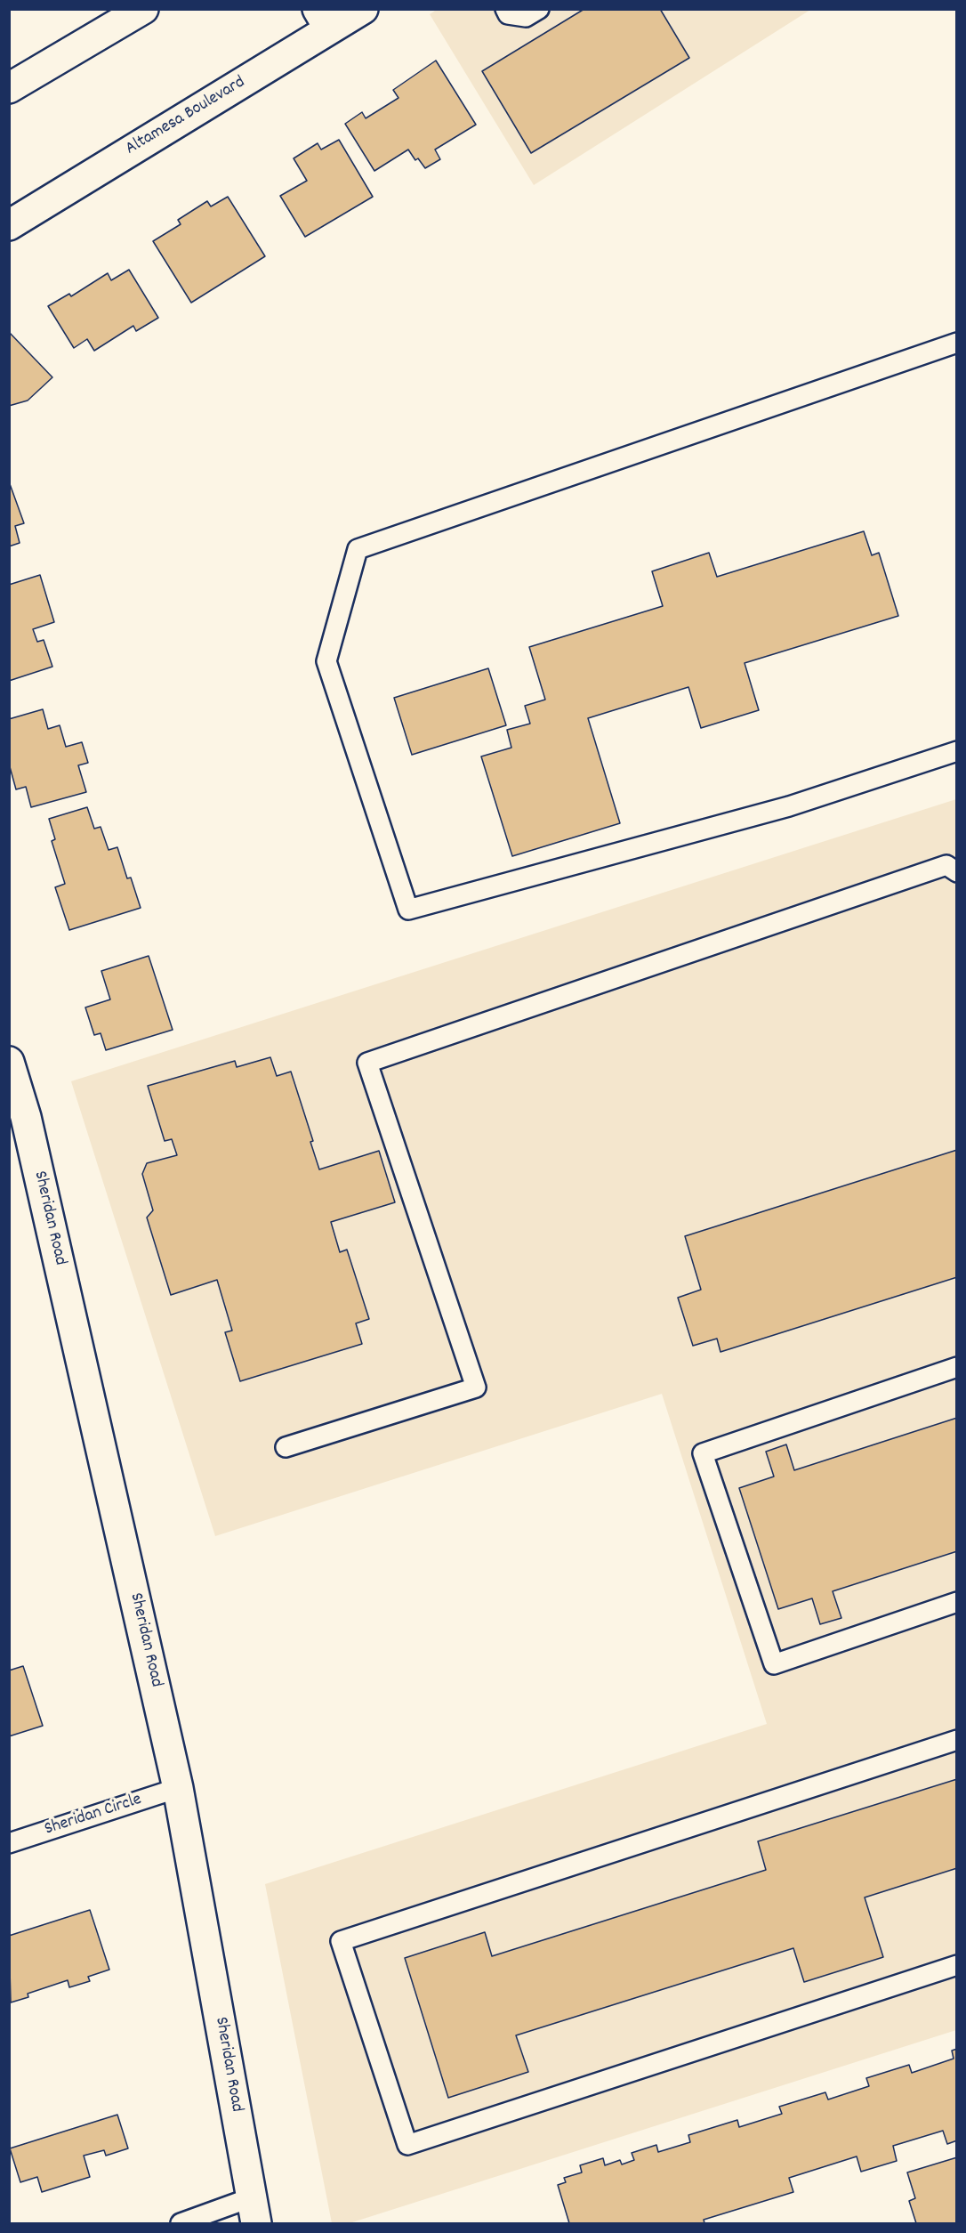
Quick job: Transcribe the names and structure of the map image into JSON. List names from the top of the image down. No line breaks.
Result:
{"streets":{"street":["Altamesa Boulevard","Sheridan Road"],"lane":["Sheridan Circle"]},"crossings":[["Sheridan Road","Sheridan Circle"]]}
